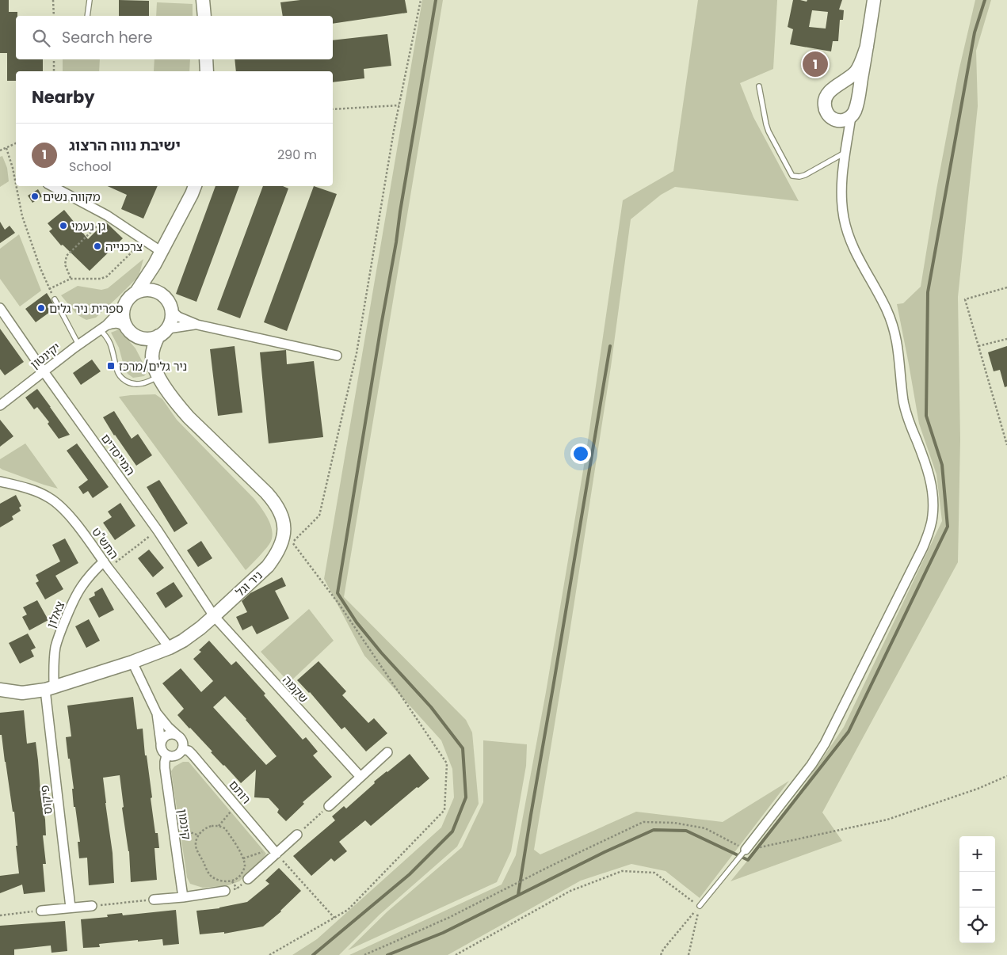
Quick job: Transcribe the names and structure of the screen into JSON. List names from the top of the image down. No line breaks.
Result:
{"streets":{"street":["יקינטון","המייסדים","התש\"ט","ניר וגל","צאלון","שקמה","רותם","פיקוס","קינמון"]},"crossings":[["יקינטון","המייסדים"],["יקינטון","ניר וגל"],["המייסדים","ניר וגל"],["המייסדים","שקמה"],["התש\"ט","ניר וגל"],["התש\"ט","צאלון"],["ניר וגל","צאלון"],["ניר וגל","שקמה"],["ניר וגל","פיקוס"],["צאלון","פיקוס"],["רותם","קינמון"]],"places":{"other":["מקווה נשים","גן נעמי","צרכנייה","ספרית ניר גלים"],"transit":["ניר גלים/מרכז"]},"page":{"search":"Search here","pins":"1","heading":"Nearby","list":[{"mark":"1","name":"ישיבת נווה הרצוג","note":"School","value":"290 m"}],"map_buttons":["+","−"]}}
